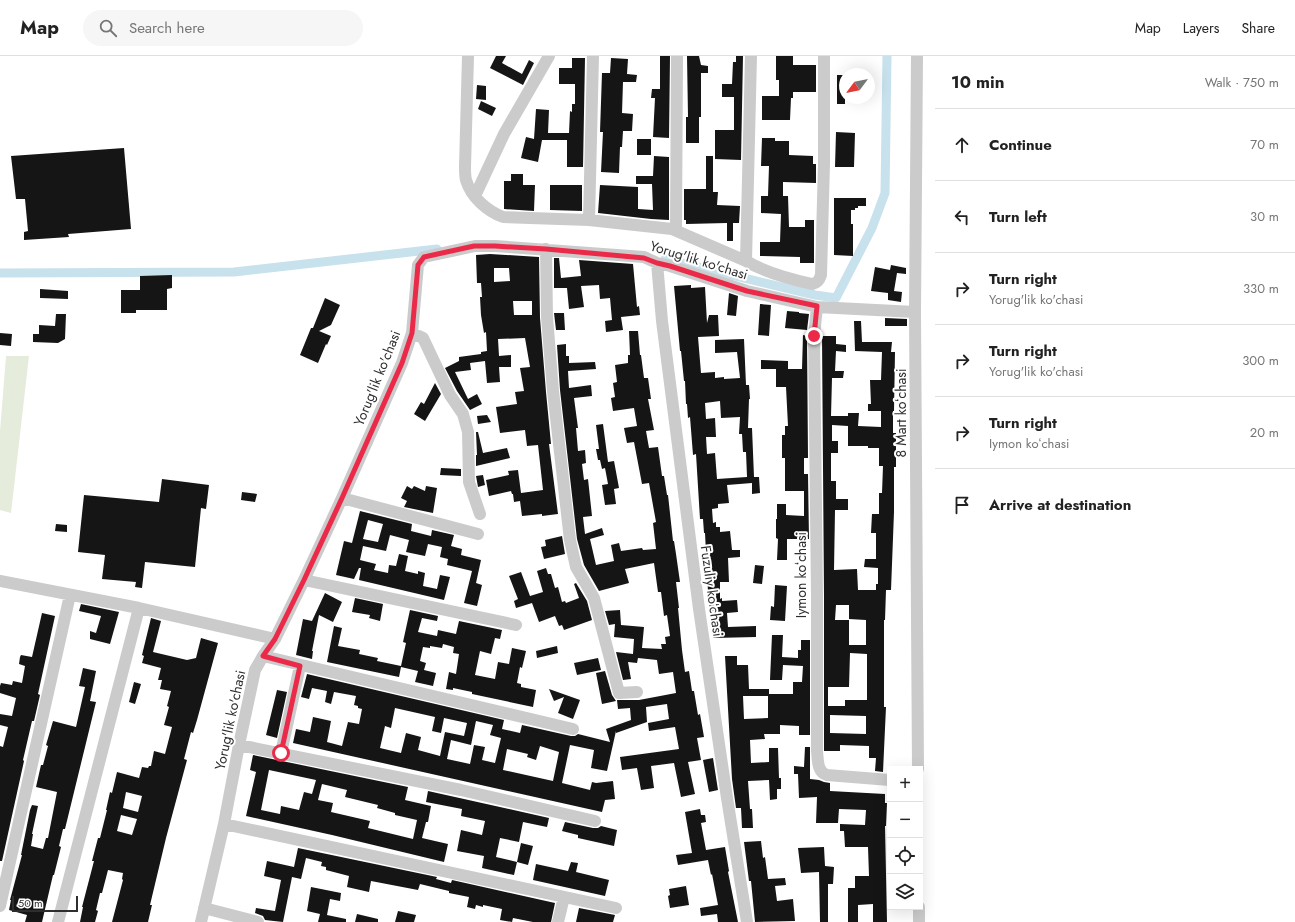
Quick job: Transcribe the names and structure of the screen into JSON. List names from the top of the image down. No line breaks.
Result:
{"streets":{"street":["Yorug'lik ko'chasi","8 Mart koʻchasi","Iymon koʻchasi","Fuzuliy koʻchasi"]},"crossings":[["Yorug'lik ko'chasi","8 Mart koʻchasi"],["Yorug'lik ko'chasi","Iymon koʻchasi"],["Yorug'lik ko'chasi","Fuzuliy koʻchasi"]],"scale_bar":"50 m","north":"bottom left","page":{"header":"Map","search":"Search here","nav":["Map","Layers","Share"],"heading":["10 min","Walk · 750 m"],"list":[["Continue","70 m"],["Turn left","30 m"],["Turn right","Yorug'lik ko'chasi","330 m"],["Turn right","Yorug'lik ko'chasi","300 m"],["Turn right","Iymon koʻchasi","20 m"],"Arrive at destination"],"map_buttons":["+","−"],"scale":"50 m"}}
